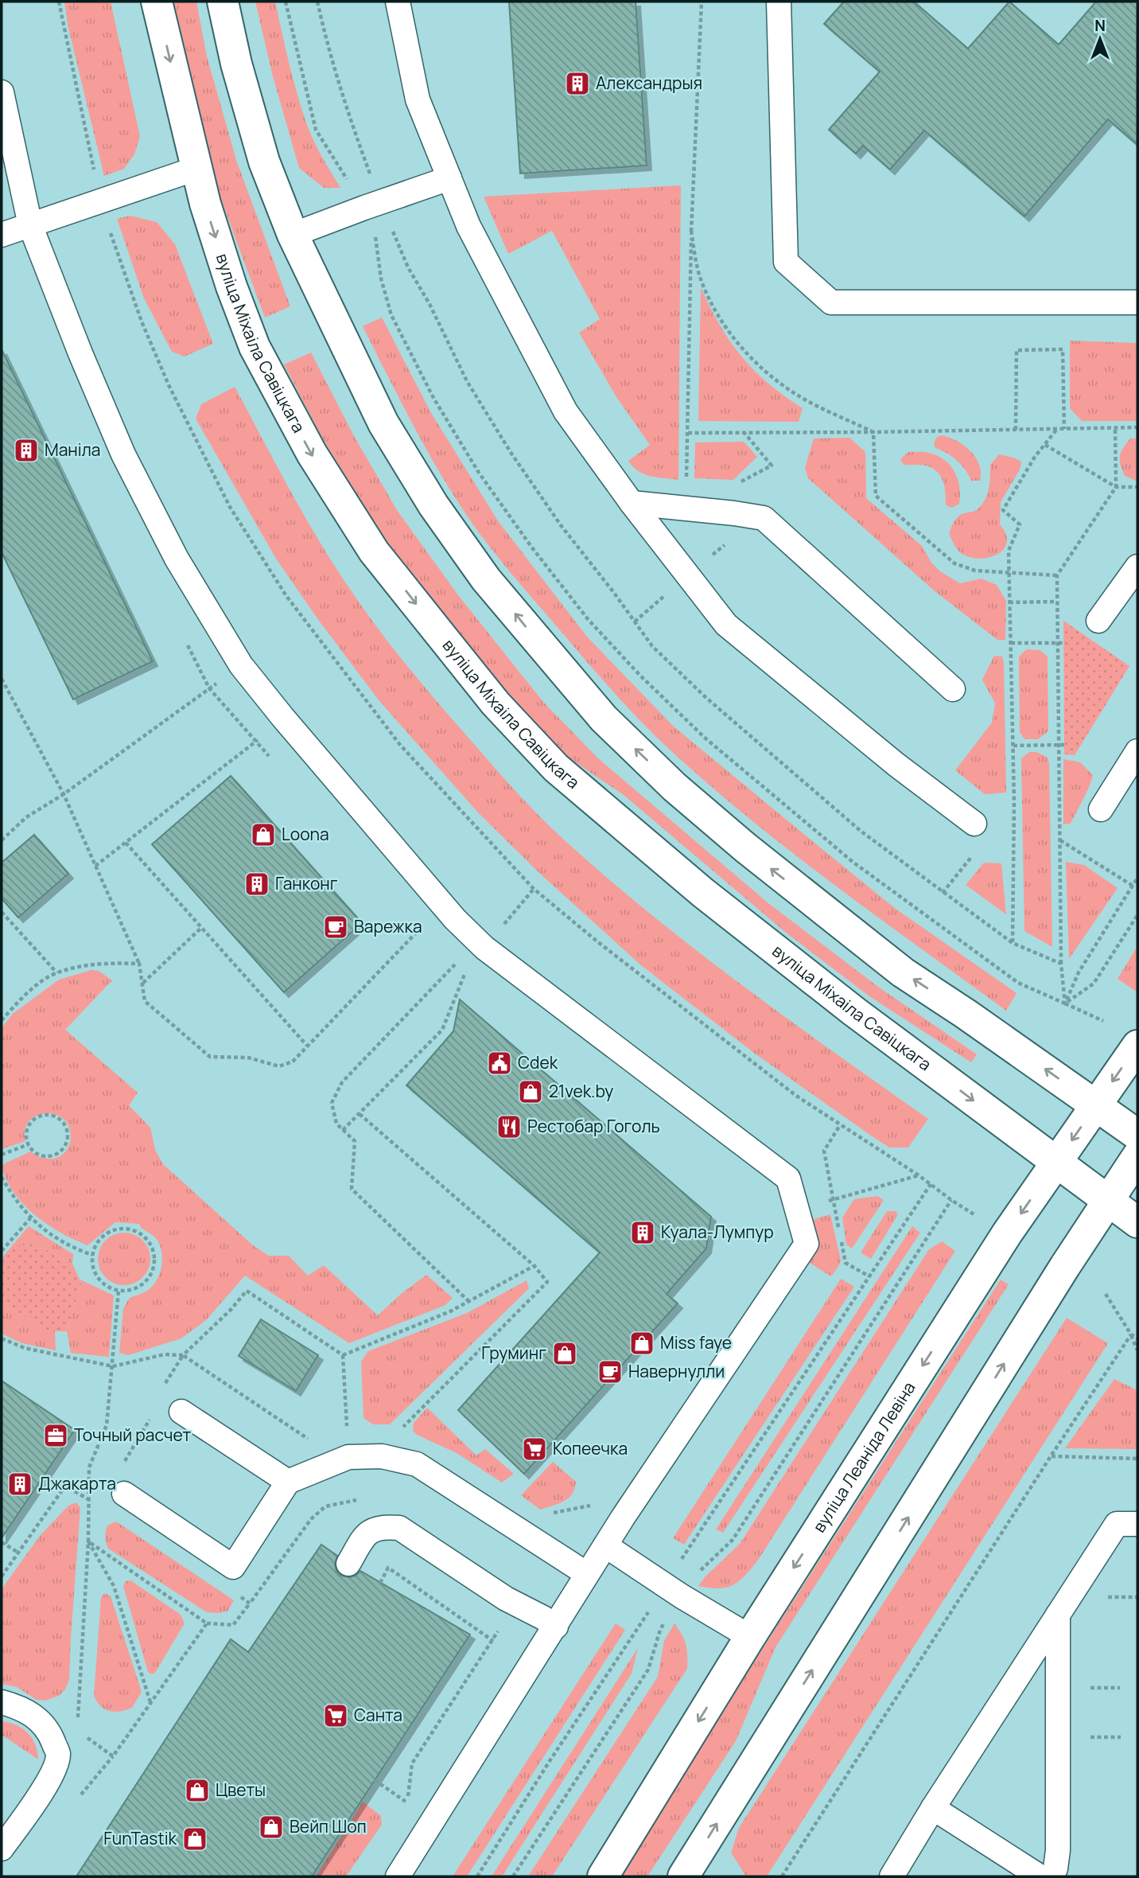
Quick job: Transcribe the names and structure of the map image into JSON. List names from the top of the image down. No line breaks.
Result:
{"streets":{"street":["вуліца Міхаіла Савіцкага","вуліца Леаніда Левіна"]},"crossings":[["вуліца Міхаіла Савіцкага","вуліца Леаніда Левіна"]],"places":{"building":["Александрыя","Маніла","Ганконг","Куала-Лумпур","Джакарта"],"shop":["Loona","21vek.by","Miss faye","Груминг","Цветы","Вейп Шоп","FunTastik"],"cafe":["Варежка","Навернулли"],"public building":["Cdek"],"restaurant":["Рестобар Гоголь"],"office":["Точный расчет"],"supermarket":["Копеечка","Санта"]},"north":"top"}
